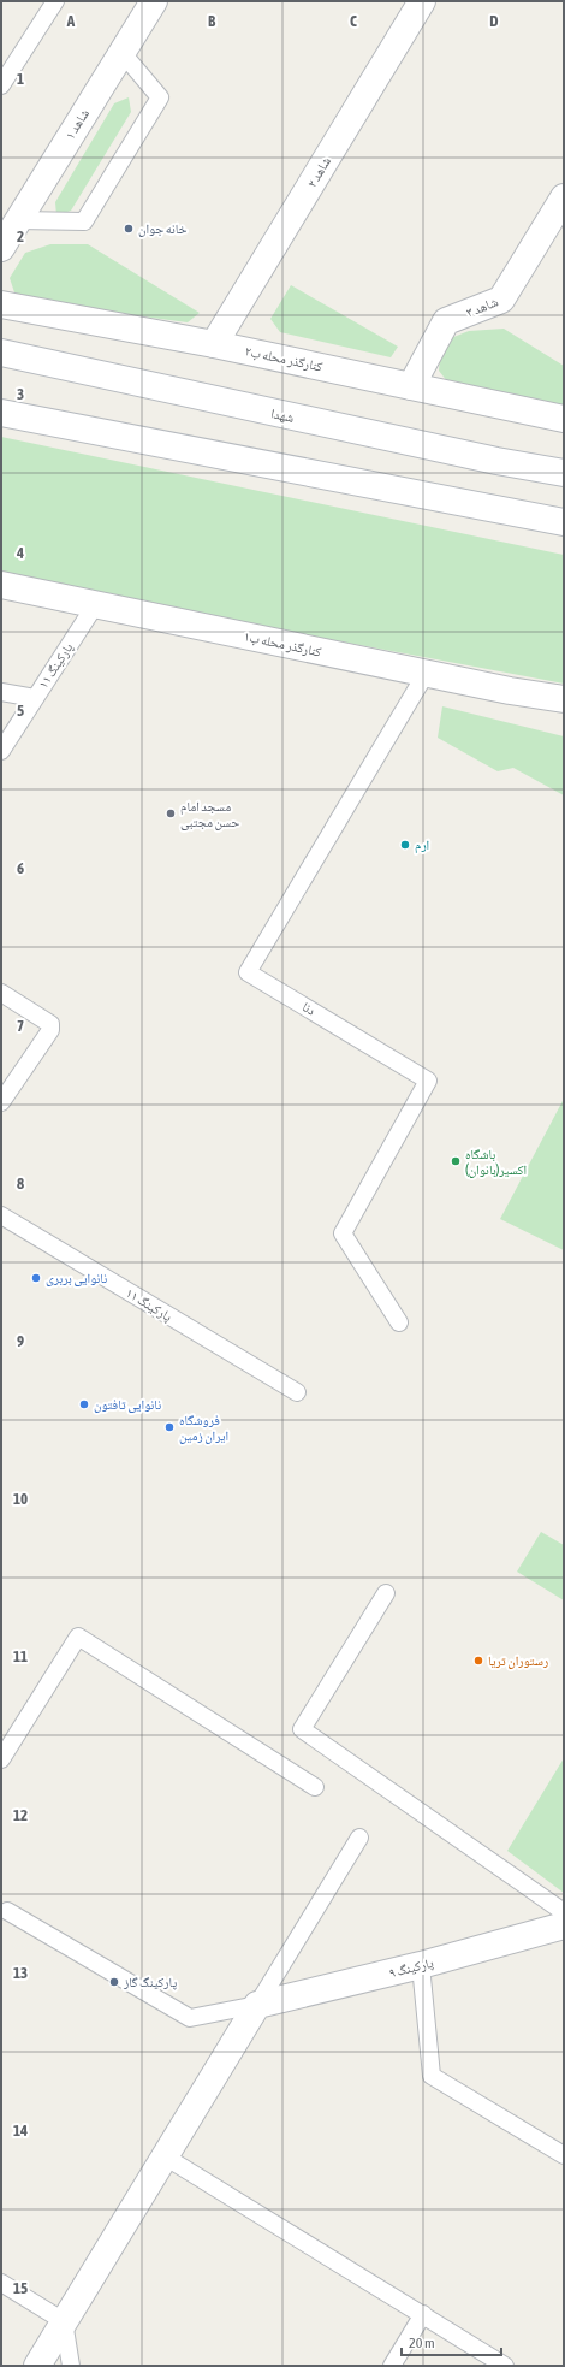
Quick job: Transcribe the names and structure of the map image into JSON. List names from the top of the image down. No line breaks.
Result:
{"streets":{"street":["شاهد ۱","شاهد ۲","شاهد ۳","کنارگذر محله ب۲","شهدا","کنارگذر محله ب۱","پارکینگ ۹"],"lane":["پارکینگ ۱۱","دنا"]},"crossings":[["شاهد ۲","کنارگذر محله ب۲"],["شاهد ۳","کنارگذر محله ب۲"],["کنارگذر محله ب۱","پارکینگ ۱۱"],["کنارگذر محله ب۱","دنا"]],"places":["خانه جوان","مسجد امام حسن مجتبی","ارم","باشگاه اکسیر(بانوان)","نانوایی بربری","نانوایی تافتون","فروشگاه ایران زمین","رستوران تریا","پارکینگ گاز"],"scale_bar":"20 m","grid":{"columns":["A","B","C","D"],"rows":["1","2","3","4","5","6","7","8","9","10","11","12","13","14","15"]}}
